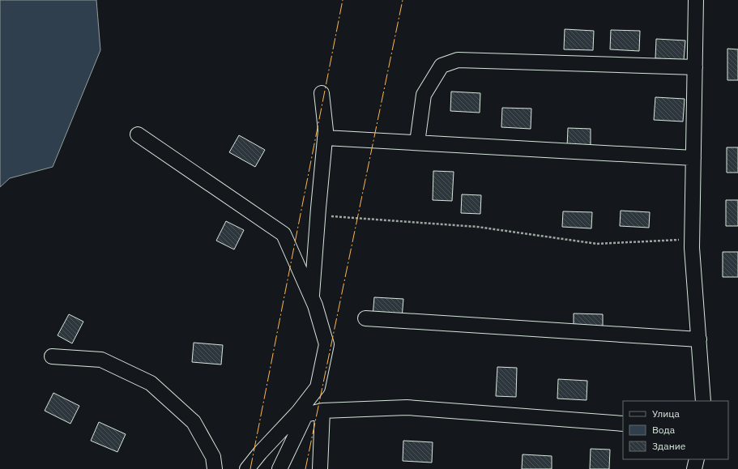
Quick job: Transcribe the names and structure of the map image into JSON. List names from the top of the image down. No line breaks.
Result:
{"legend":["Улица","Вода","Здание"]}
